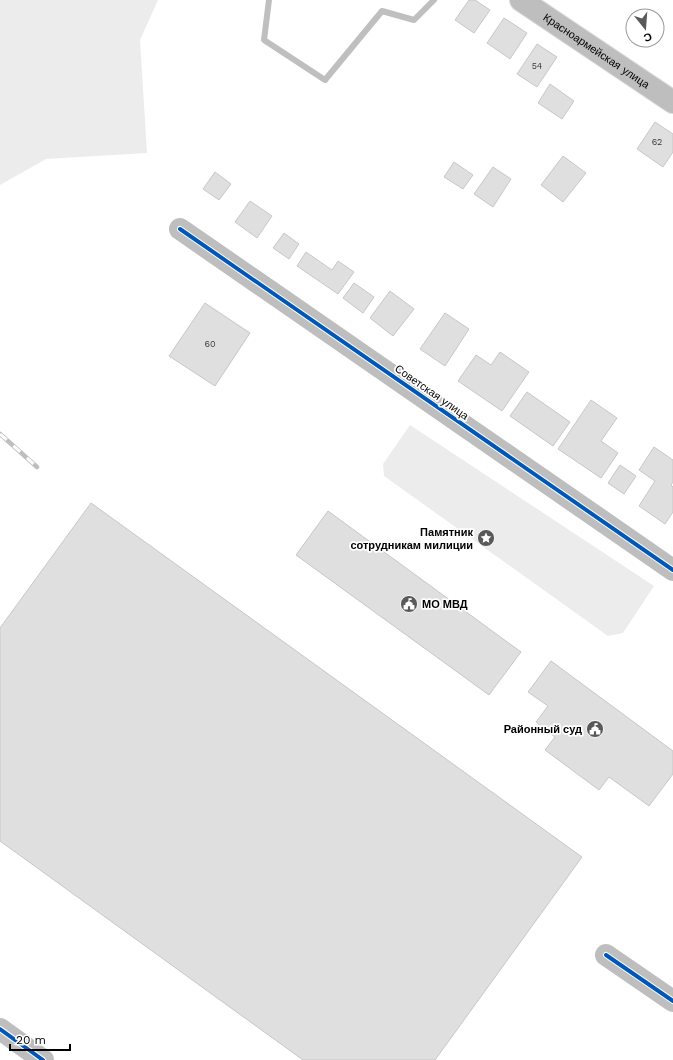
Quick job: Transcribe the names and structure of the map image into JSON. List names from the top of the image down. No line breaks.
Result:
{"streets":{"street":["Красноармейская улица","Советская улица"]},"places":{"place":["Памятник сотрудникам милиции"],"public building":["МО МВД","Районный суд"]},"house_numbers":["54","62","60"],"scale_bar":"20 m","north":"bottom"}
